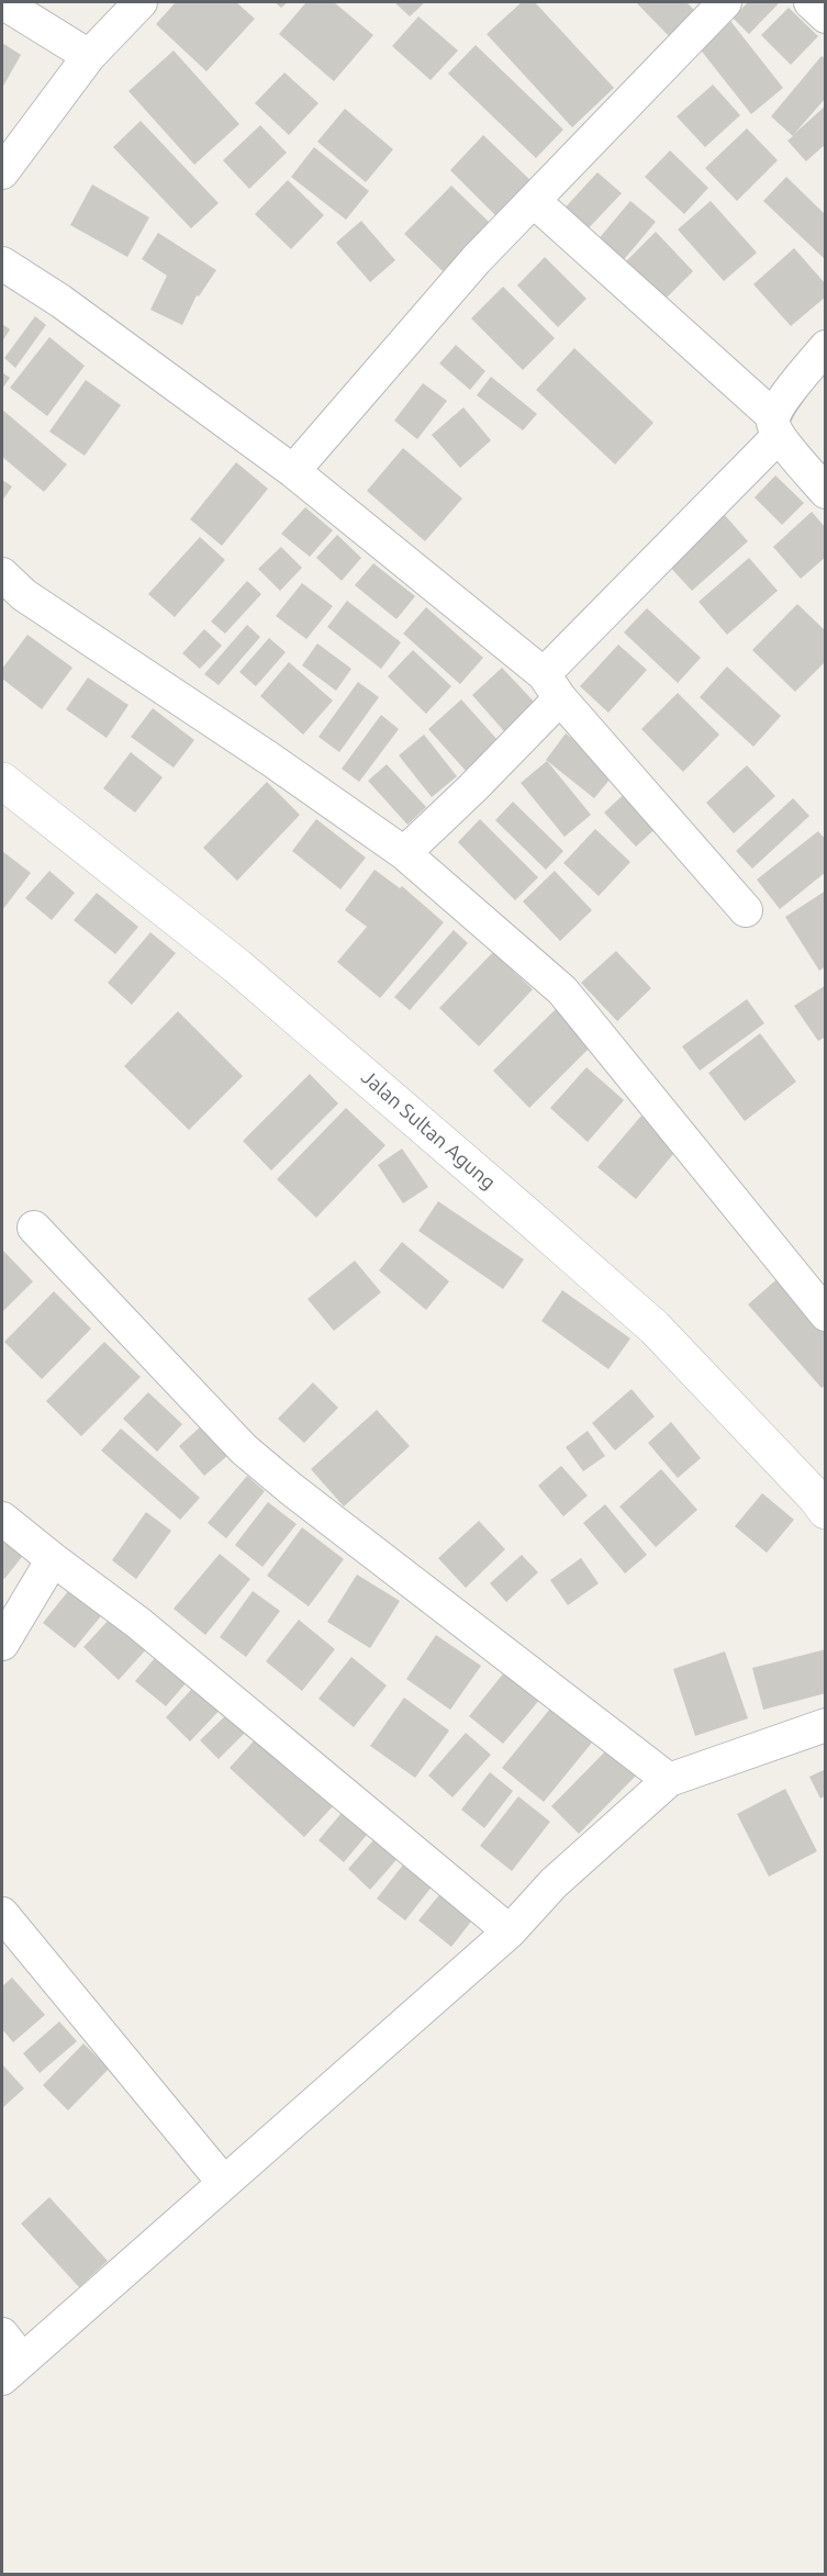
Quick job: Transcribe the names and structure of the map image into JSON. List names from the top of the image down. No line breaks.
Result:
{"streets":{"main road":["Jalan Sultan Agung"]}}
